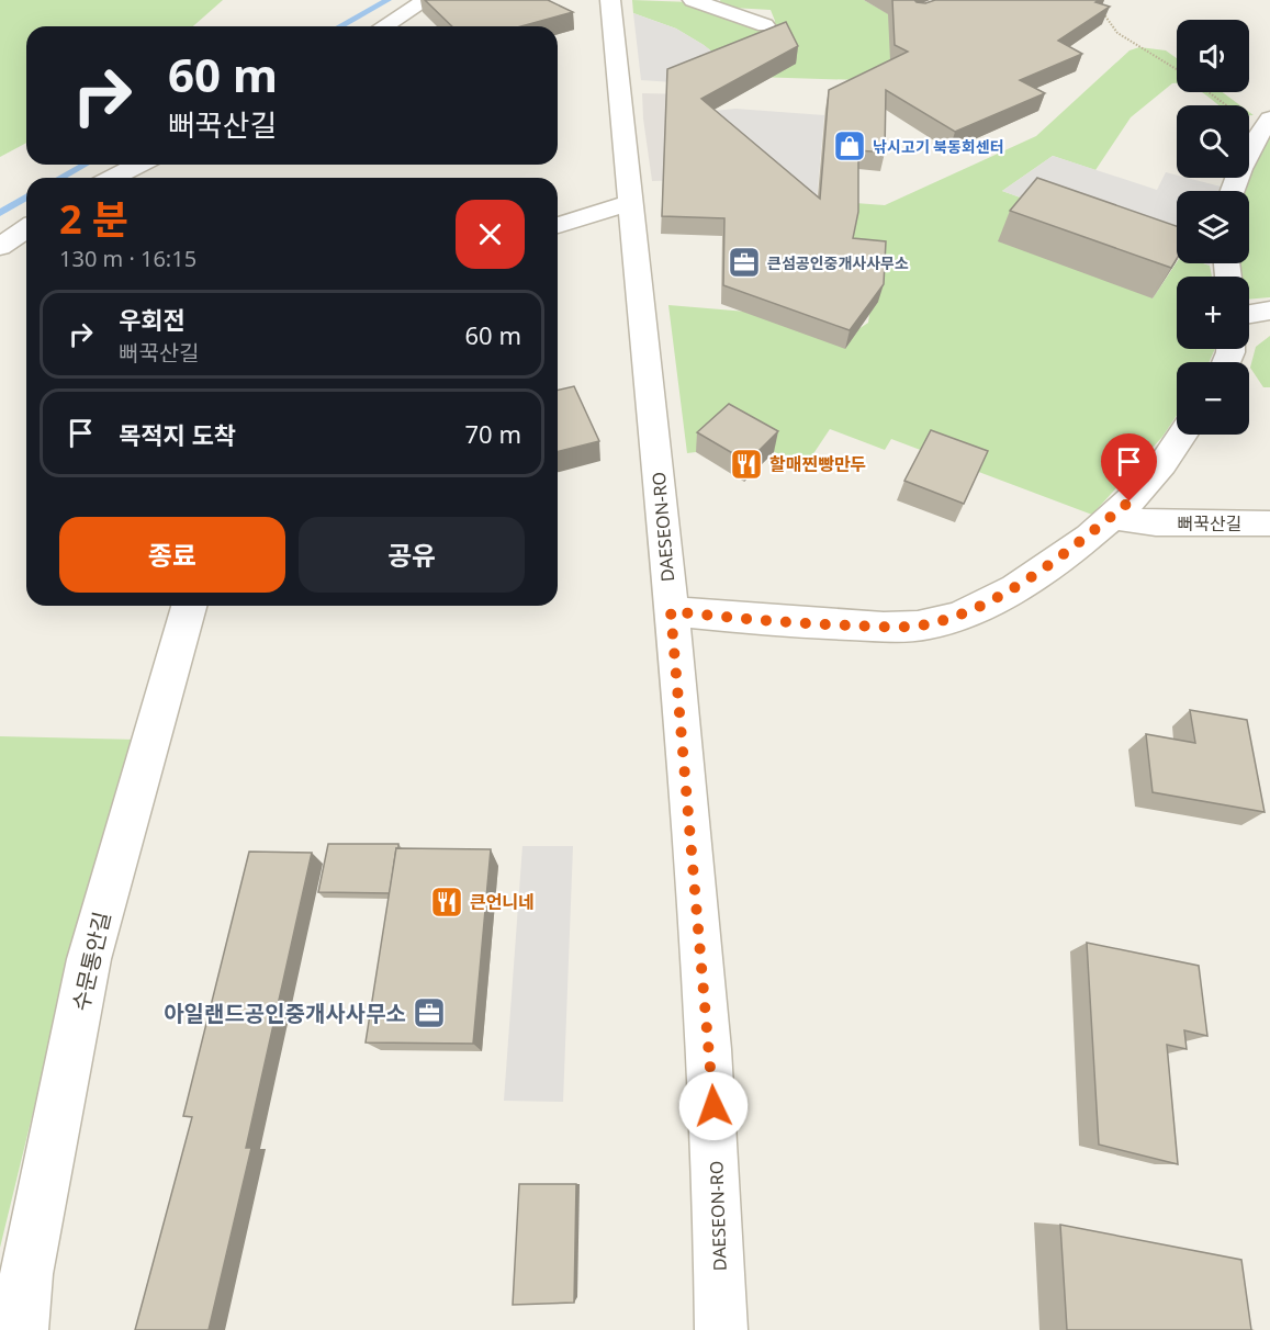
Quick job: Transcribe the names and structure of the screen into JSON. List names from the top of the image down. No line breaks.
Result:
{"streets":{"street":["뻐꾹산길","DAESEON-RO","수문통안길"]},"places":{"shop":["낚시고기 북동회센터"],"office":["큰섬공인중개사사무소","아일랜드공인중개사사무소"],"restaurant":["할매찐빵만두","큰언니네"]},"page":{"map_buttons":["+","−"],"turn":["60 m","뻐꾹산길"],"heading":["2 분","130 m · 16:15"],"list":[{"name":"우회전","note":"뻐꾹산길","value":"60 m"},{"name":"목적지 도착","value":"70 m"}],"buttons":["종료","공유"]}}
